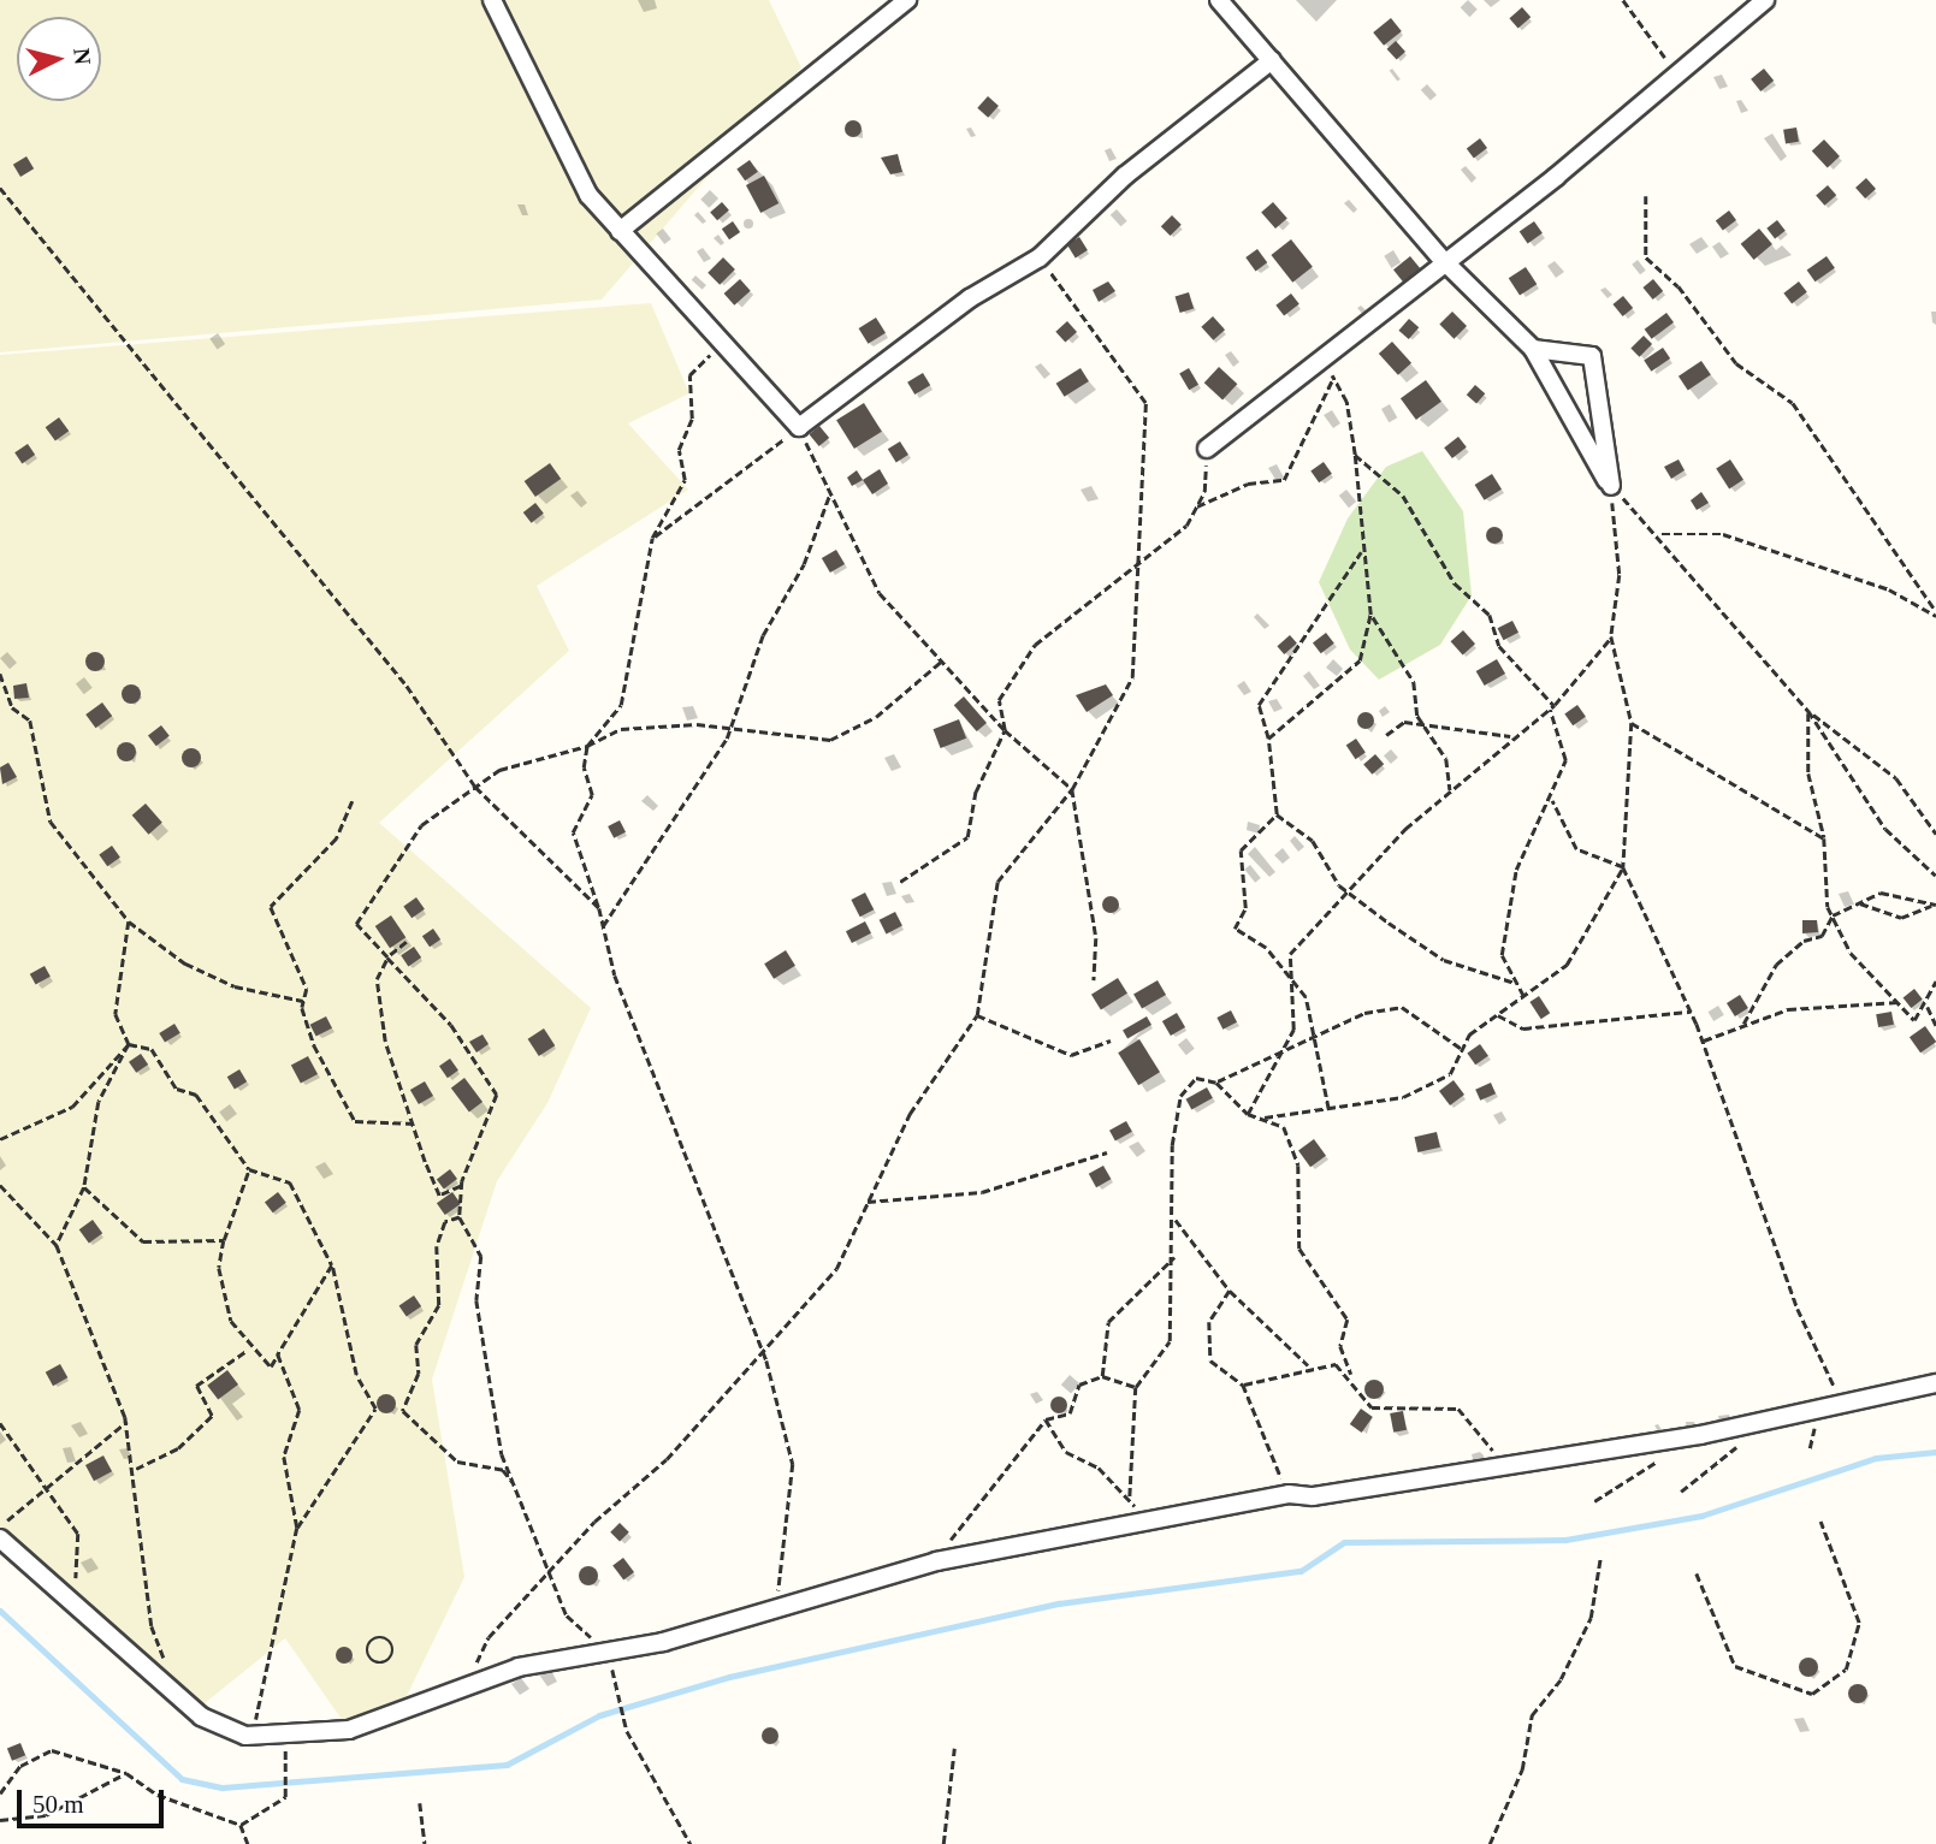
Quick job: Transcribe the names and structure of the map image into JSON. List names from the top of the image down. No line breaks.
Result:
{"scale_bar":"50 m","north":"right"}
